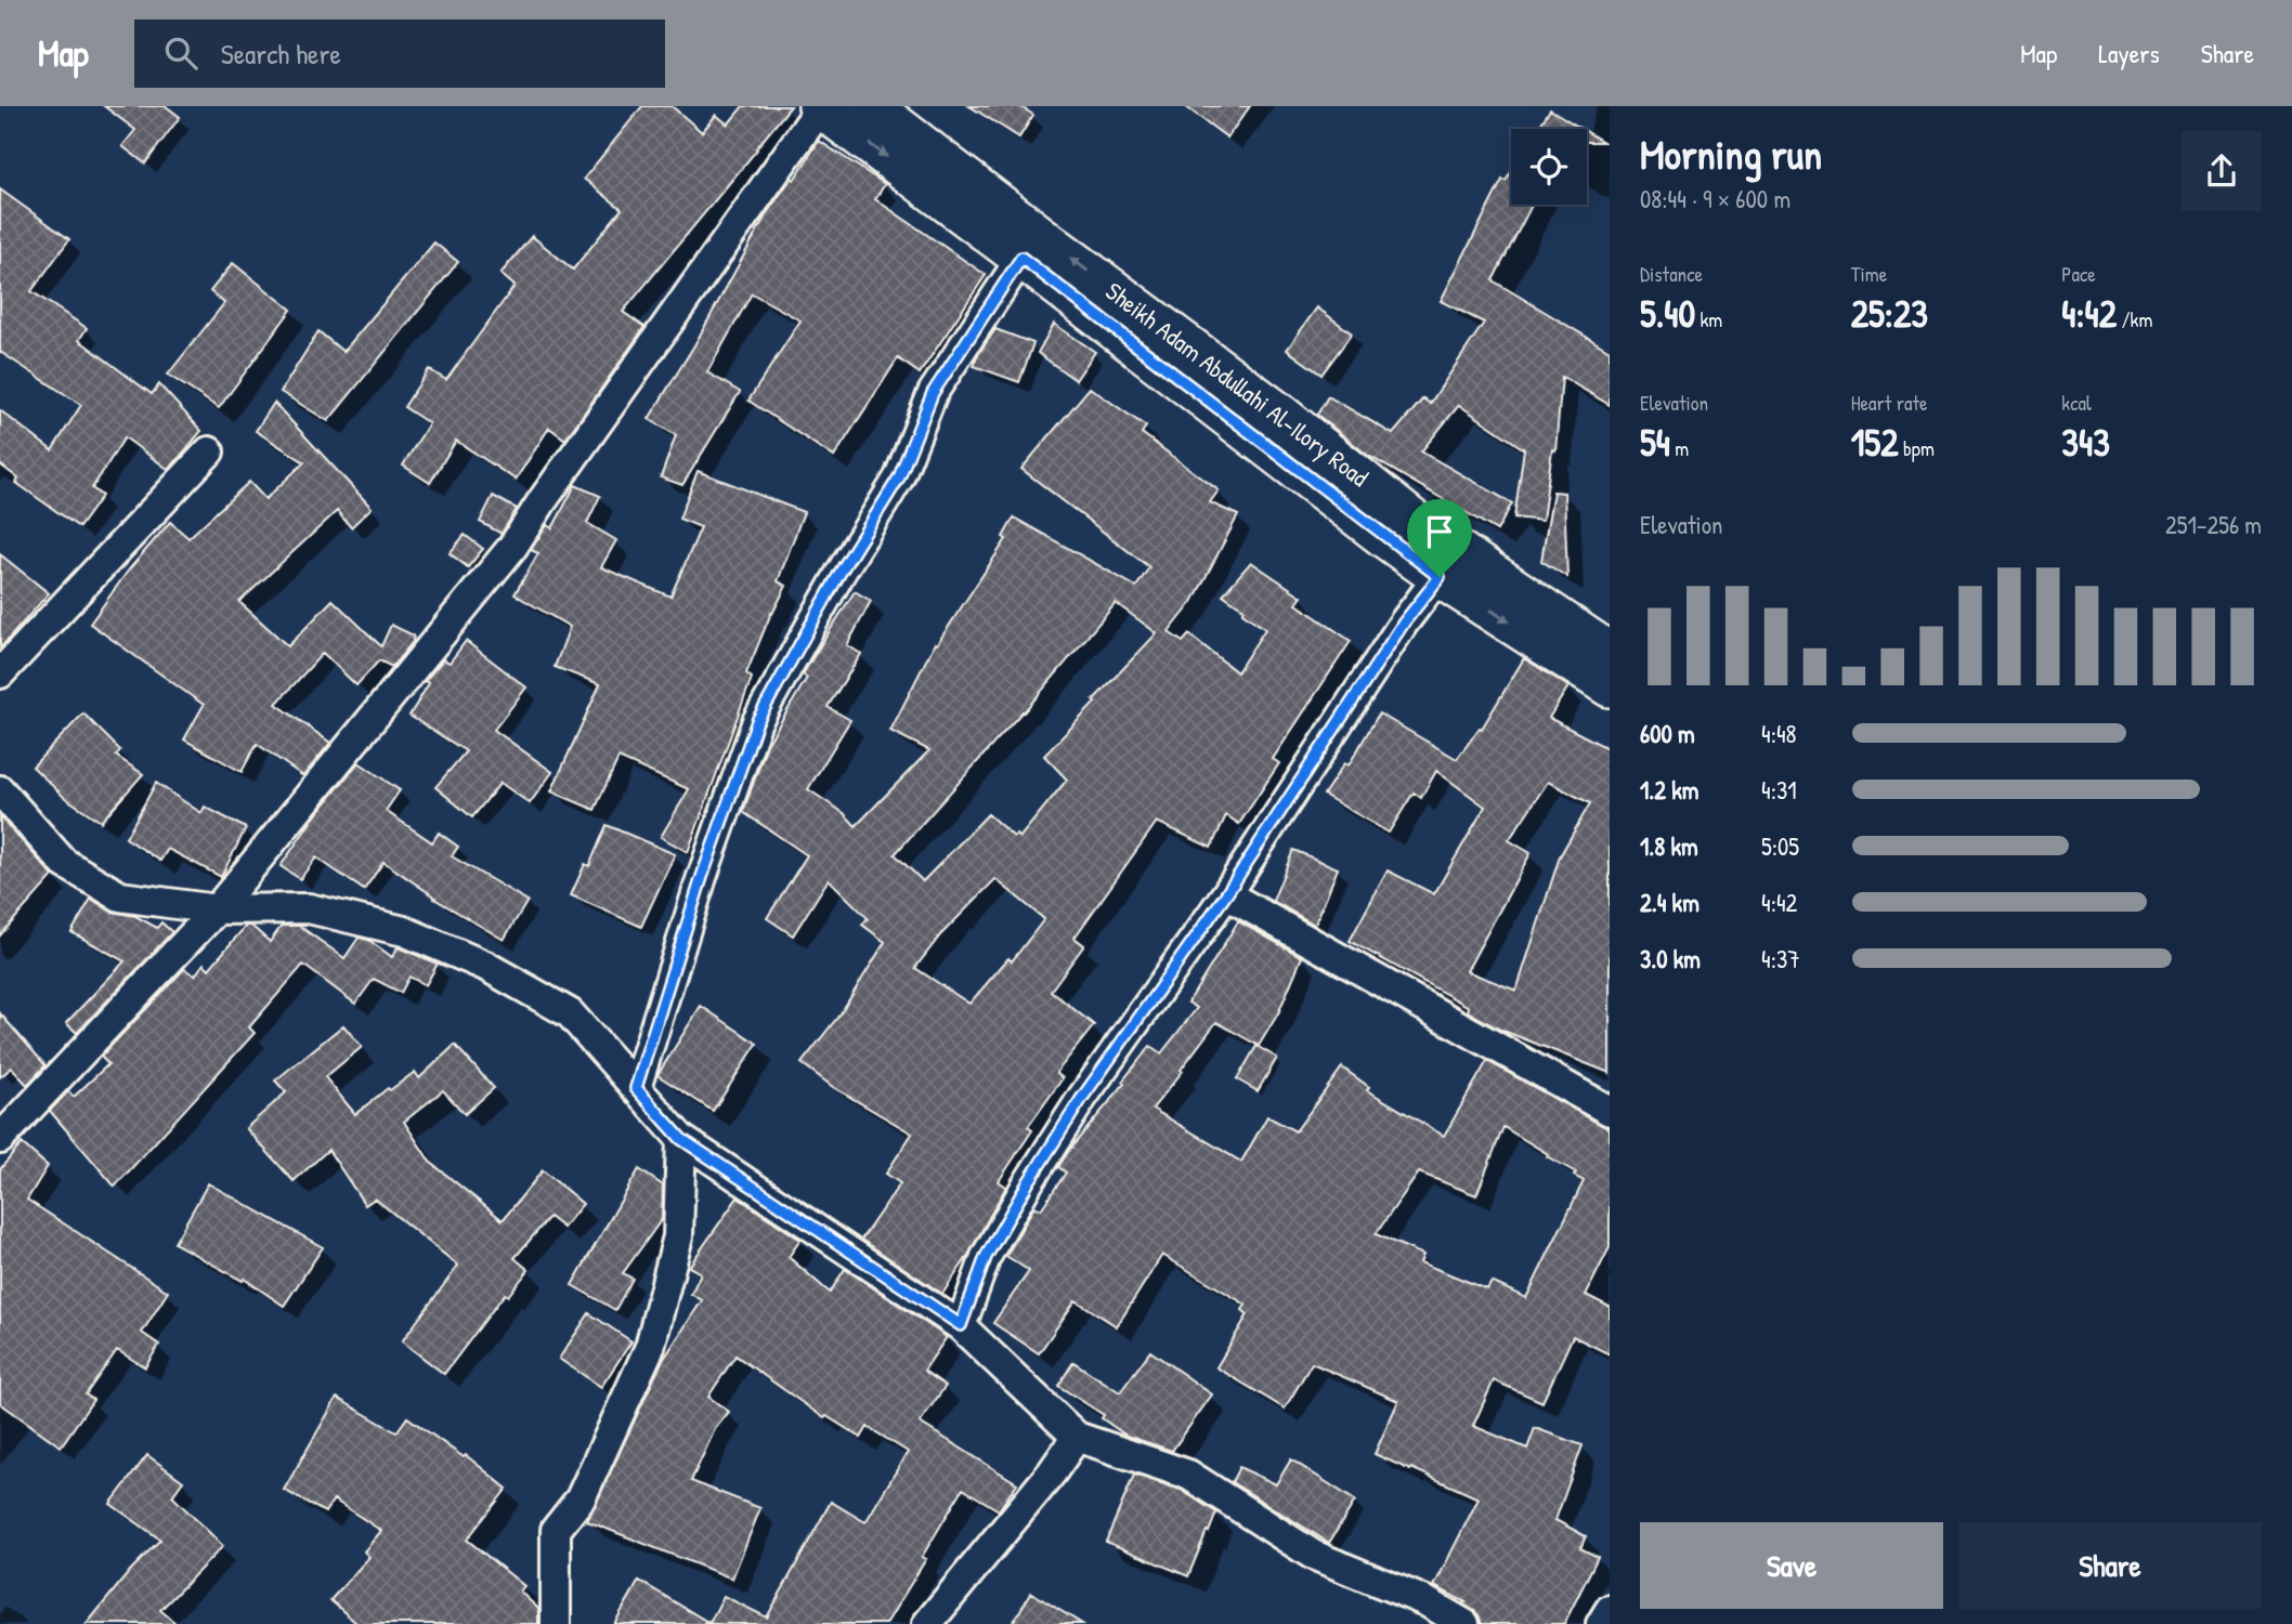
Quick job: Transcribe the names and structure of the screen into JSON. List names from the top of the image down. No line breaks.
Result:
{"streets":{"street":["Sheikh Adam Abdullahi Al-Ilory Road"]},"page":{"header":"Map","search":"Search here","nav":["Map","Layers","Share"],"heading":["Morning run","08:44 · 9 × 600 m"],"stats":[["Distance","5.40 km"],["Time","25:23"],["Pace","4:42 /km"],["Elevation","54 m"],["Heart rate","152 bpm"],["kcal","343"]],"chart":["Elevation","251–256 m"],"list":[{"name":"600 m","note":"4:48"},{"name":"1.2 km","note":"4:31"},{"name":"1.8 km","note":"5:05"},{"name":"2.4 km","note":"4:42"},{"name":"3.0 km","note":"4:37"}],"buttons":["Save","Share"]}}
